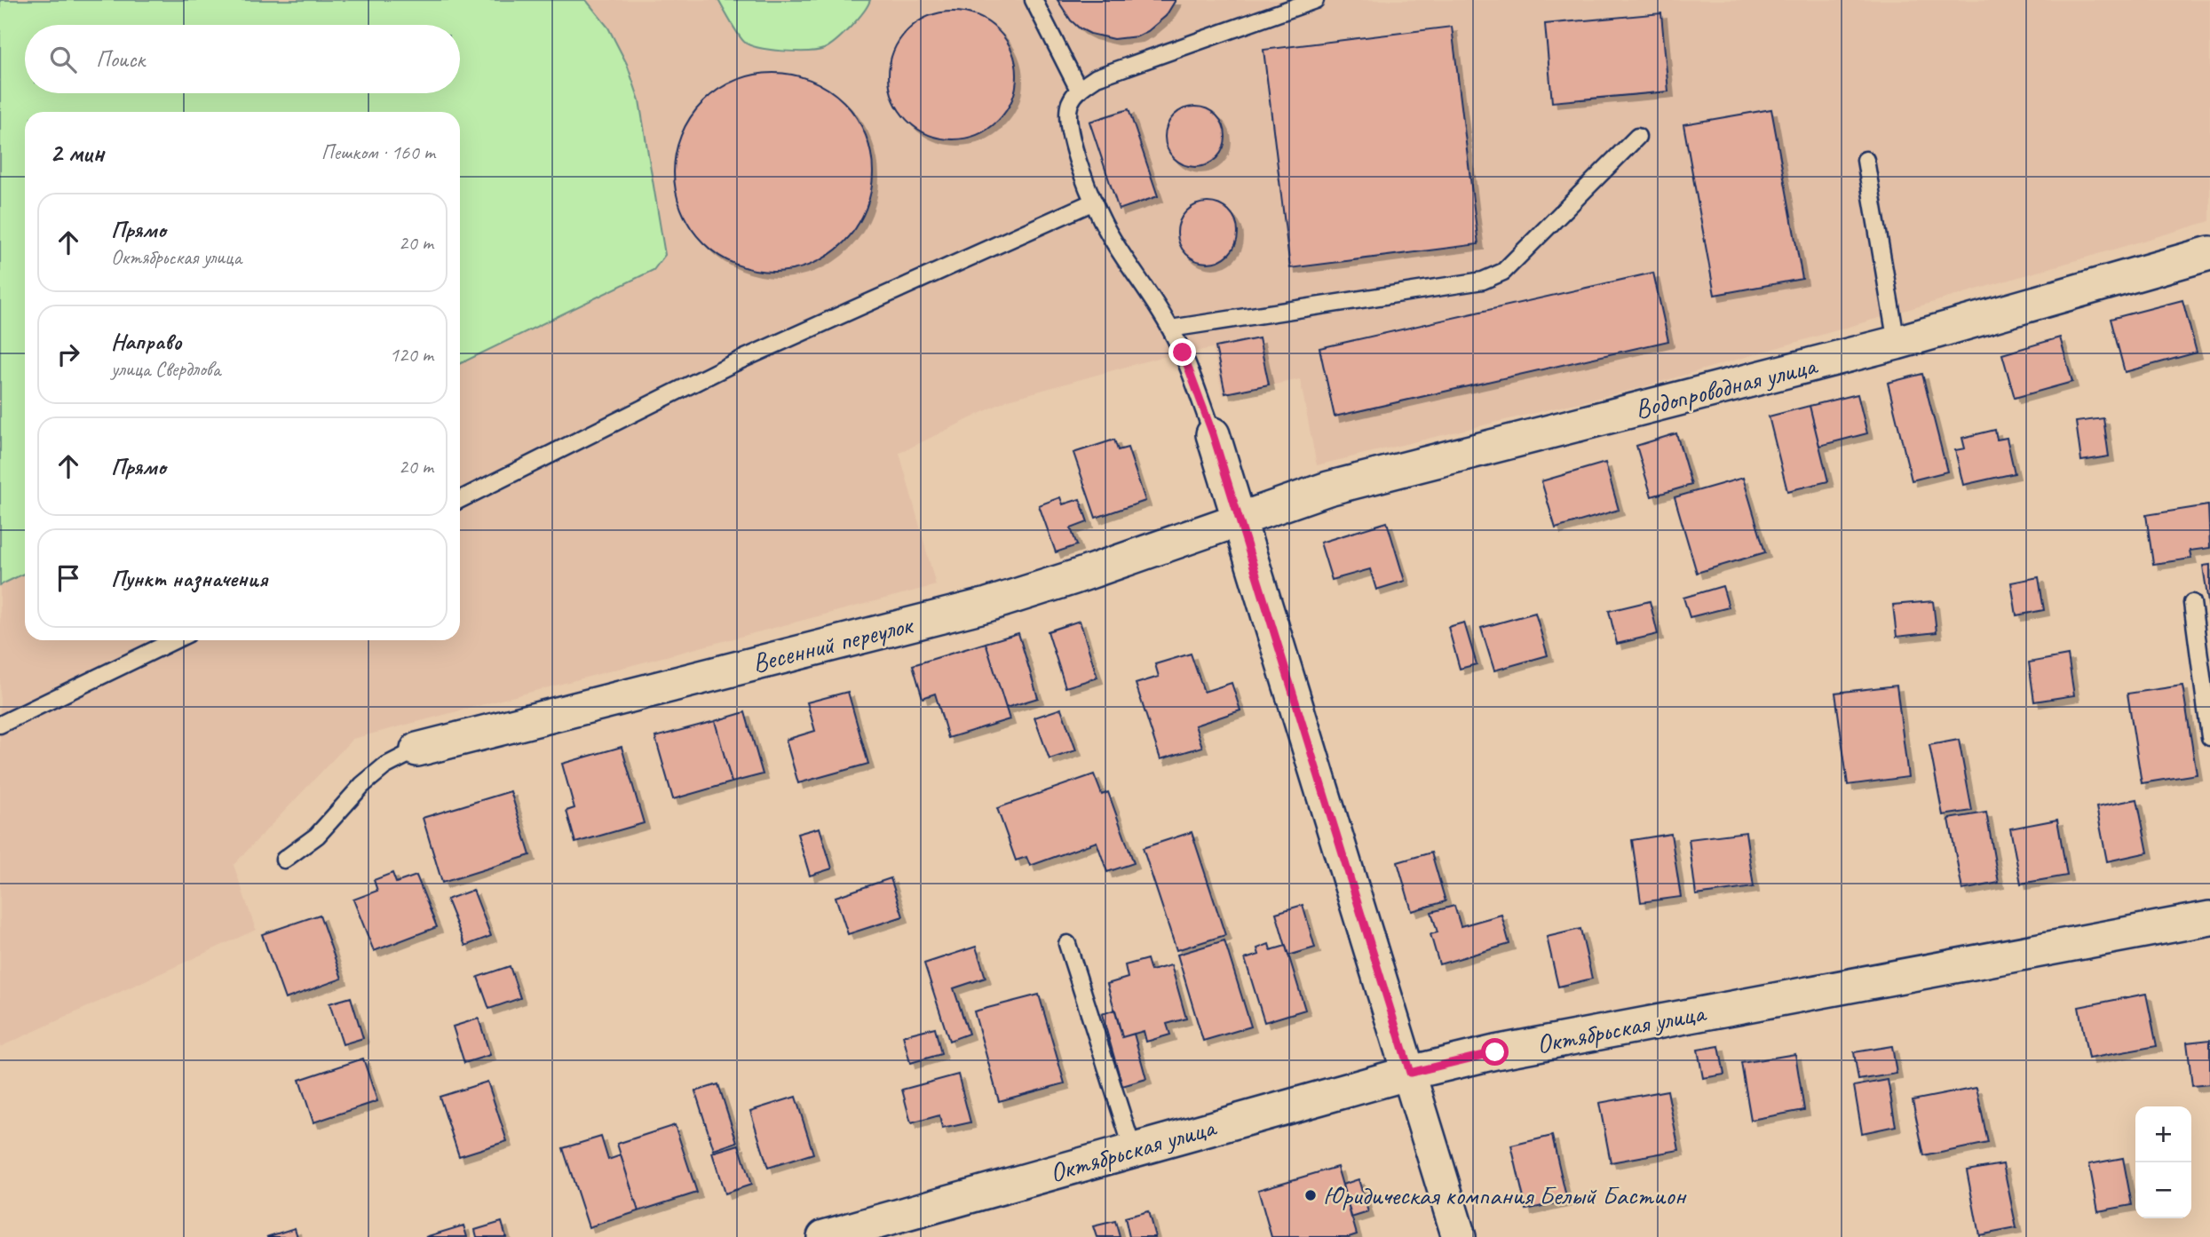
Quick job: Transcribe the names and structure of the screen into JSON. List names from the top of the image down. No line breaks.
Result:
{"streets":{"street":["Водопроводная улица","Весенний переулок","Октябрьская улица"]},"crossings":[["Водопроводная улица","Весенний переулок"]],"places":["Юридическая компания Белый Бастион"],"page":{"search":"Поиск","heading":["2 мин","Пешком · 160 m"],"list":[["Прямо","Октябрьская улица","20 m"],["Направо","улица Свердлова","120 m"],["Прямо","20 m"],"Пункт назначения"],"map_buttons":["+","−"]}}
